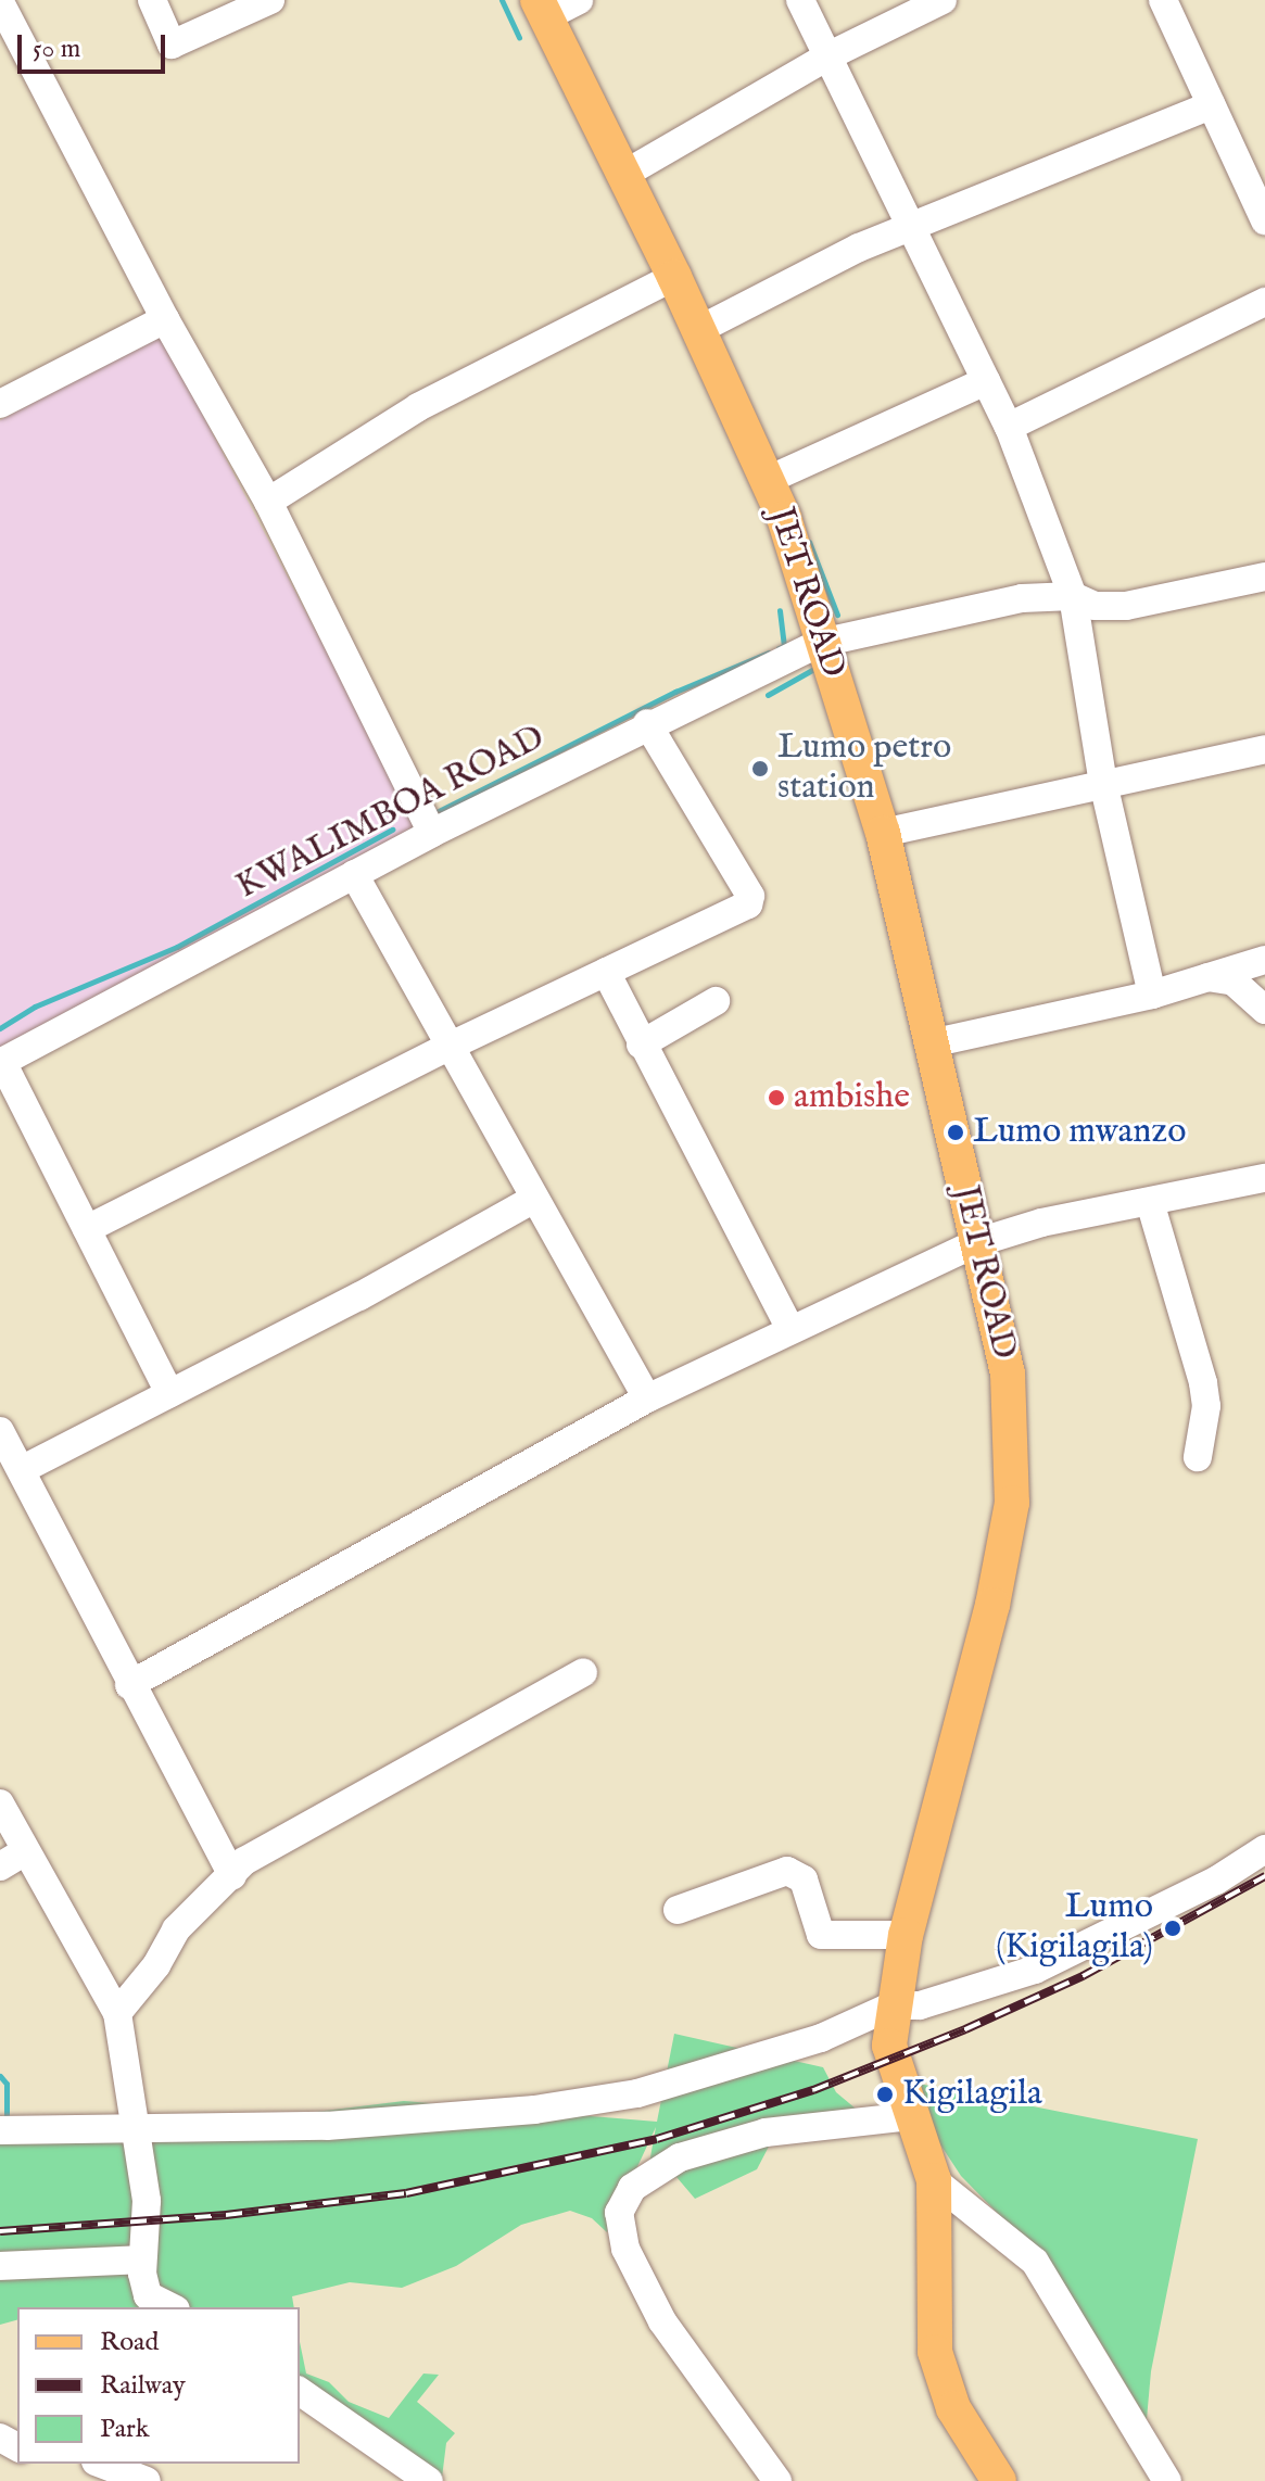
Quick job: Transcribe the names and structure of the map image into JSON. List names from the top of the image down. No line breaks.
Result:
{"streets":{"main road":["JET ROAD"],"street":["KWALIMBOA ROAD"]},"crossings":[["JET ROAD","KWALIMBOA ROAD"]],"places":["Lumo petro station","ambishe","Lumo mwanzo","Lumo (Kigilagila)","Kigilagila"],"legend":["Road","Railway","Park"],"scale_bar":"50 m"}
